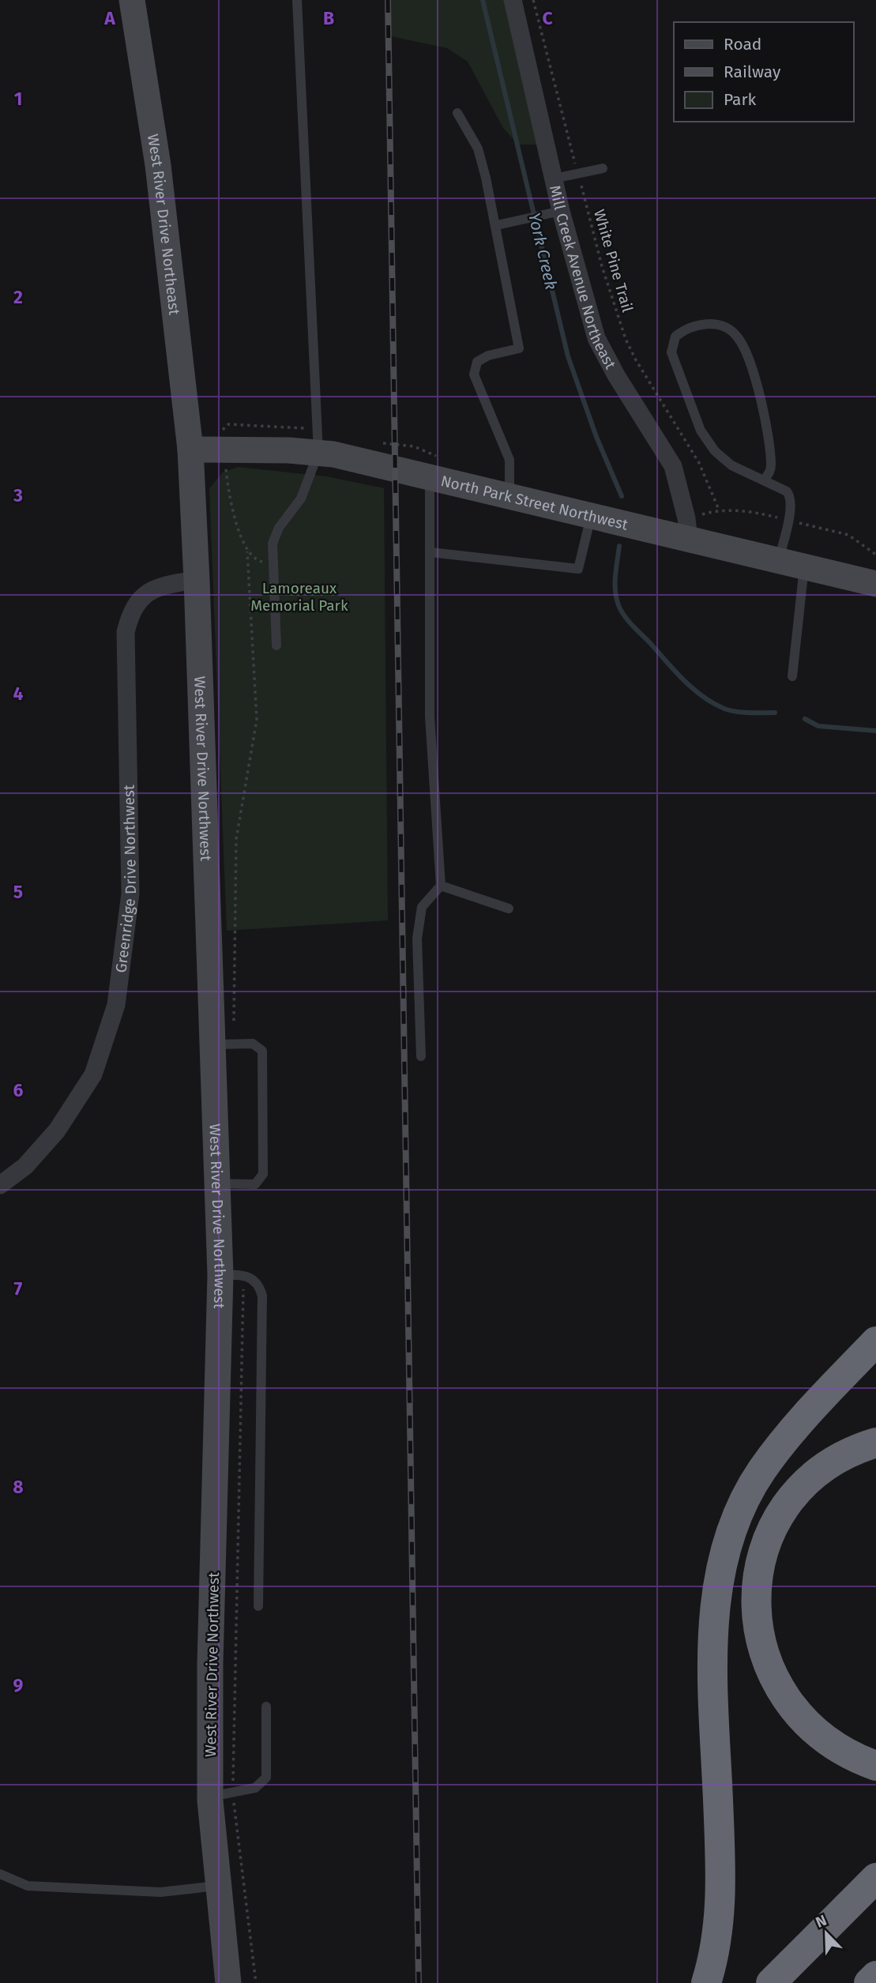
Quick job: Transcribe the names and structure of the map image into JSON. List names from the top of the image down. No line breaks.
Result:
{"streets":{"main road":["West River Drive Northeast","North Park Street Northwest","West River Drive Northwest"],"street":["Mill Creek Avenue Northeast","Greenridge Drive Northwest"],"path":["White Pine Trail"]},"crossings":[["West River Drive Northeast","North Park Street Northwest"],["West River Drive Northeast","West River Drive Northwest"],["Mill Creek Avenue Northeast","North Park Street Northwest"],["North Park Street Northwest","West River Drive Northwest"],["West River Drive Northwest","Greenridge Drive Northwest"]],"water":["York Creek"],"parks":["Lamoreaux Memorial Park"],"legend":["Road","Railway","Park"],"north":"top left","grid":{"columns":["A","B","C"],"rows":["1","2","3","4","5","6","7","8","9"]}}
